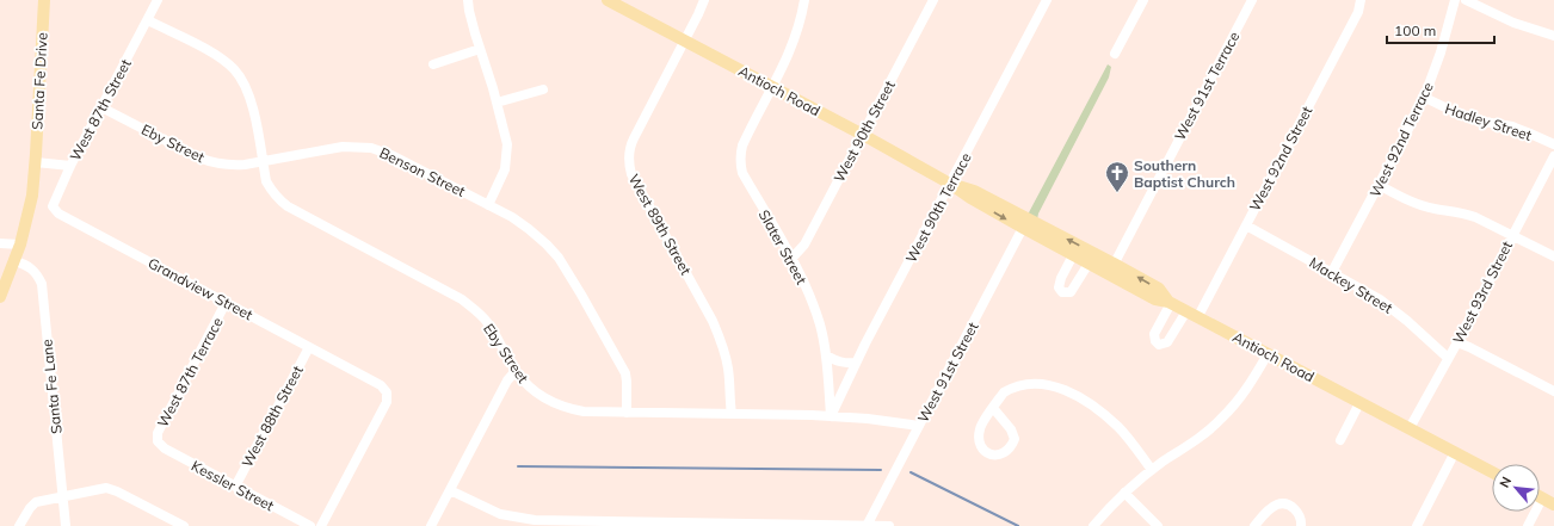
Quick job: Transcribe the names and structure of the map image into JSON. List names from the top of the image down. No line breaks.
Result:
{"streets":{"main road":["Santa Fe Drive","Antioch Road"],"street":["West 91st Terrace","West 87th Street","Hadley Street","West 90th Street","West 92nd Terrace","Eby Street","West 92nd Street","Benson Street","West 90th Terrace","West 89th Street","Slater Street","Mackey Street","Grandview Street","West 93rd Street","West 87th Terrace","West 91st Street","Santa Fe Lane","West 88th Street","Kessler Street"]},"crossings":[["Santa Fe Drive","West 87th Street"],["West 91st Terrace","Antioch Road"],["Antioch Road","West 90th Street"],["Antioch Road","West 92nd Street"],["Antioch Road","West 90th Terrace"],["Antioch Road","West 89th Street"],["Antioch Road","Slater Street"],["Antioch Road","West 93rd Street"],["Antioch Road","West 91st Street"],["West 87th Street","Eby Street"],["West 87th Street","Grandview Street"],["Hadley Street","West 92nd Terrace"],["West 90th Street","Slater Street"],["West 92nd Terrace","Mackey Street"],["Eby Street","Benson Street"],["Eby Street","West 90th Terrace"],["Eby Street","West 89th Street"],["Eby Street","Slater Street"],["Eby Street","West 91st Street"],["West 92nd Street","Mackey Street"],["West 90th Terrace","Slater Street"],["Mackey Street","West 93rd Street"],["Grandview Street","West 87th Terrace"],["Grandview Street","West 88th Street"],["West 87th Terrace","Kessler Street"],["West 88th Street","Kessler Street"]],"places":{"church":["Southern Baptist Church"]},"scale_bar":"100 m","north":"top left"}
